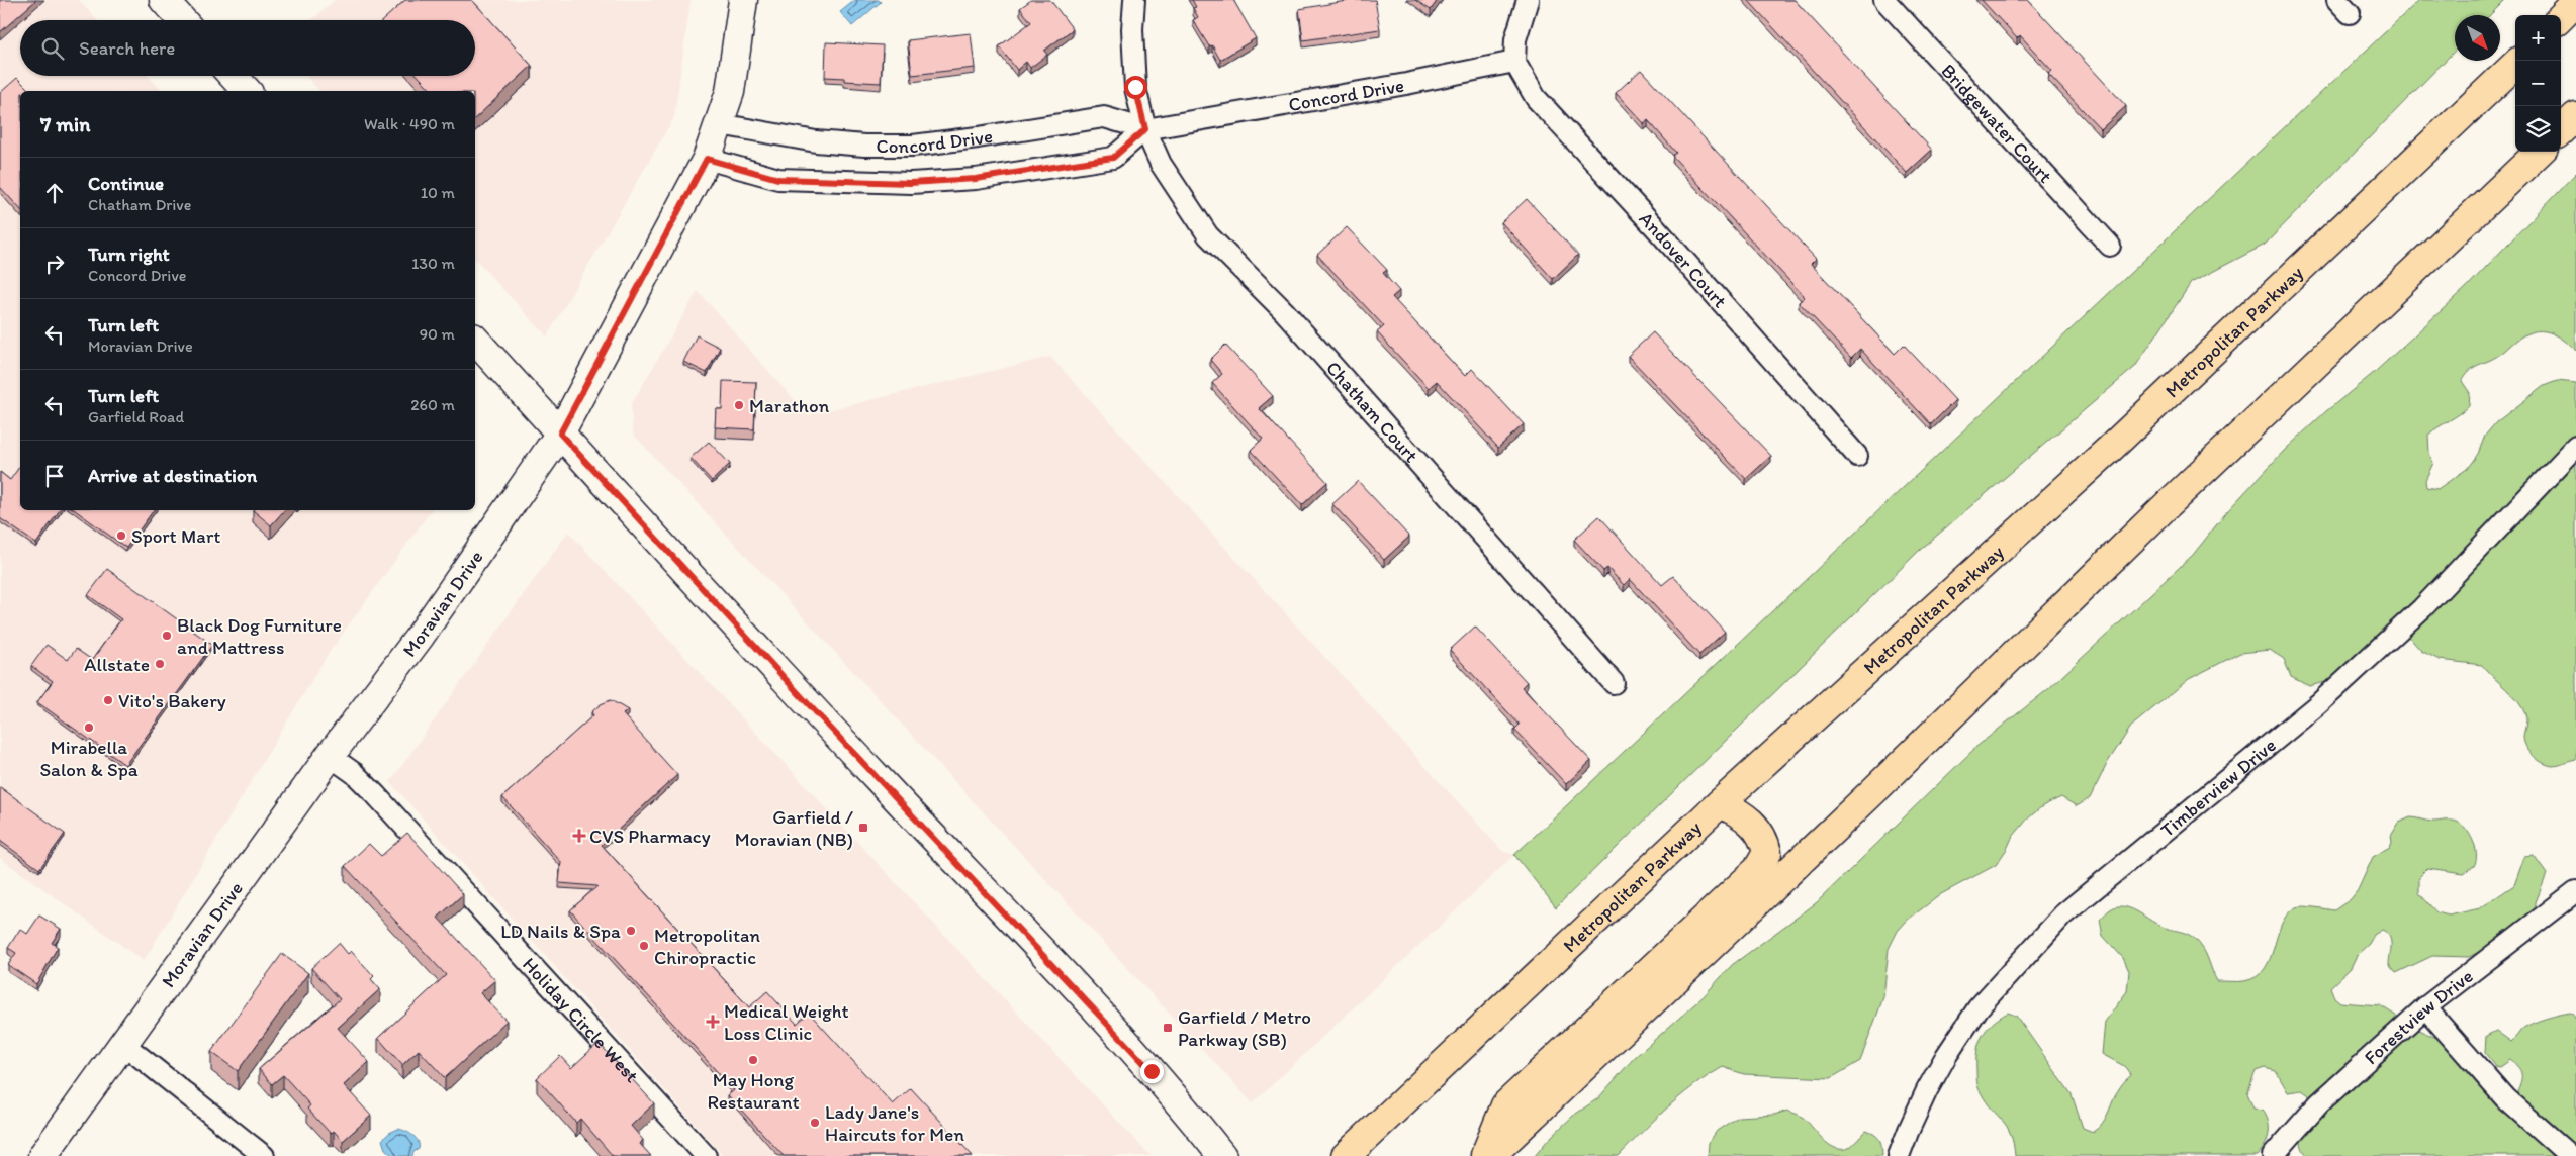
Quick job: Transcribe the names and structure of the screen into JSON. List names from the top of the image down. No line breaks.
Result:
{"streets":{"main road":["Metropolitan Parkway"],"street":["Concord Drive","Bridgewater Court","Andover Court","Chatham Court","Moravian Drive","Timberview Drive","Forestview Drive","Holiday Circle West"]},"crossings":[["Concord Drive","Andover Court"],["Concord Drive","Chatham Court"],["Concord Drive","Moravian Drive"],["Moravian Drive","Holiday Circle West"]],"places":{"other":["Marathon","Sport Mart","Black Dog Furniture and Mattress","Allstate","Vito's Bakery","Mirabella Salon & Spa","LD Nails & Spa","Metropolitan Chiropractic","May Hong Restaurant","Lady Jane's Haircuts for Men"],"transit":["Garfield / Moravian (NB)","Garfield / Metro Parkway (SB)"],"health":["CVS Pharmacy","Medical Weight Loss Clinic"]},"north":"bottom right","page":{"map_buttons":["+","−"],"search":"Search here","heading":["7 min","Walk · 490 m"],"list":[["Continue","Chatham Drive","10 m"],["Turn right","Concord Drive","130 m"],["Turn left","Moravian Drive","90 m"],["Turn left","Garfield Road","260 m"],"Arrive at destination"]}}
